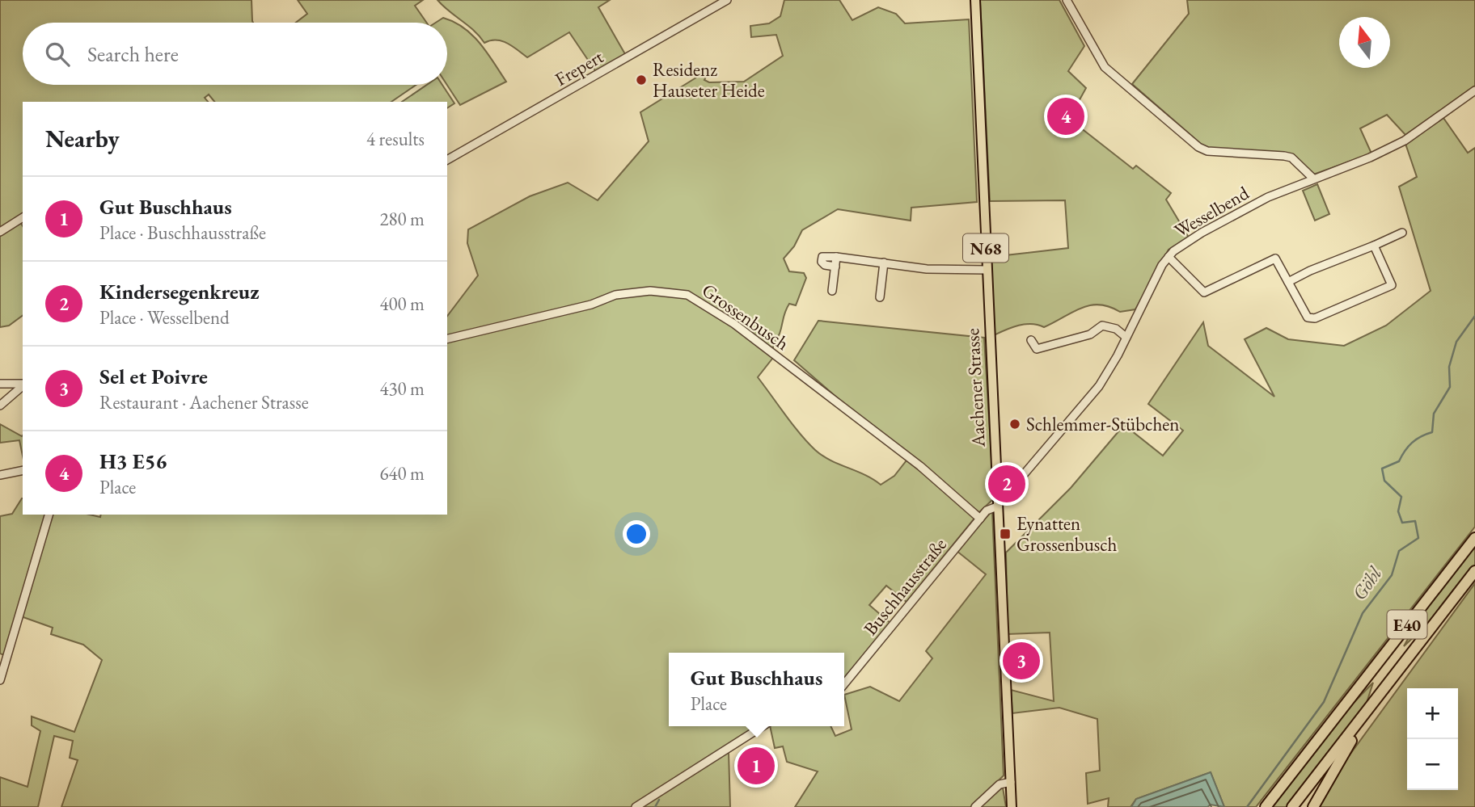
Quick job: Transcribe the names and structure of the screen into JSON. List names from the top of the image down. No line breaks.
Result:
{"streets":{"highway":["E40"],"main road":["N68","Aachener Strasse"],"street":["Frepert","Wesselbend","Grossenbusch","Buschhausstraße"]},"crossings":[["Wesselbend","Aachener Strasse"],["Grossenbusch","Buschhausstraße"],["Aachener Strasse","Buschhausstraße"]],"water":["Göhl"],"places":{"other":["Residenz Hauseter Heide","Schlemmer-Stübchen"],"transit":["Eynatten Grossenbusch"]},"north":"top","page":{"search":"Search here","pins":["4","2","3","1"],"heading":["Nearby","4 results"],"list":[{"mark":"1","name":"Gut Buschhaus","note":"Place · Buschhausstraße","value":"280 m"},{"mark":"2","name":"Kindersegenkreuz","note":"Place · Wesselbend","value":"400 m"},{"mark":"3","name":"Sel et Poivre","note":"Restaurant · Aachener Strasse","value":"430 m"},{"mark":"4","name":"H3 E56","note":"Place","value":"640 m"}],"popup":["Gut Buschhaus","Place"],"map_buttons":["+","−"]}}
